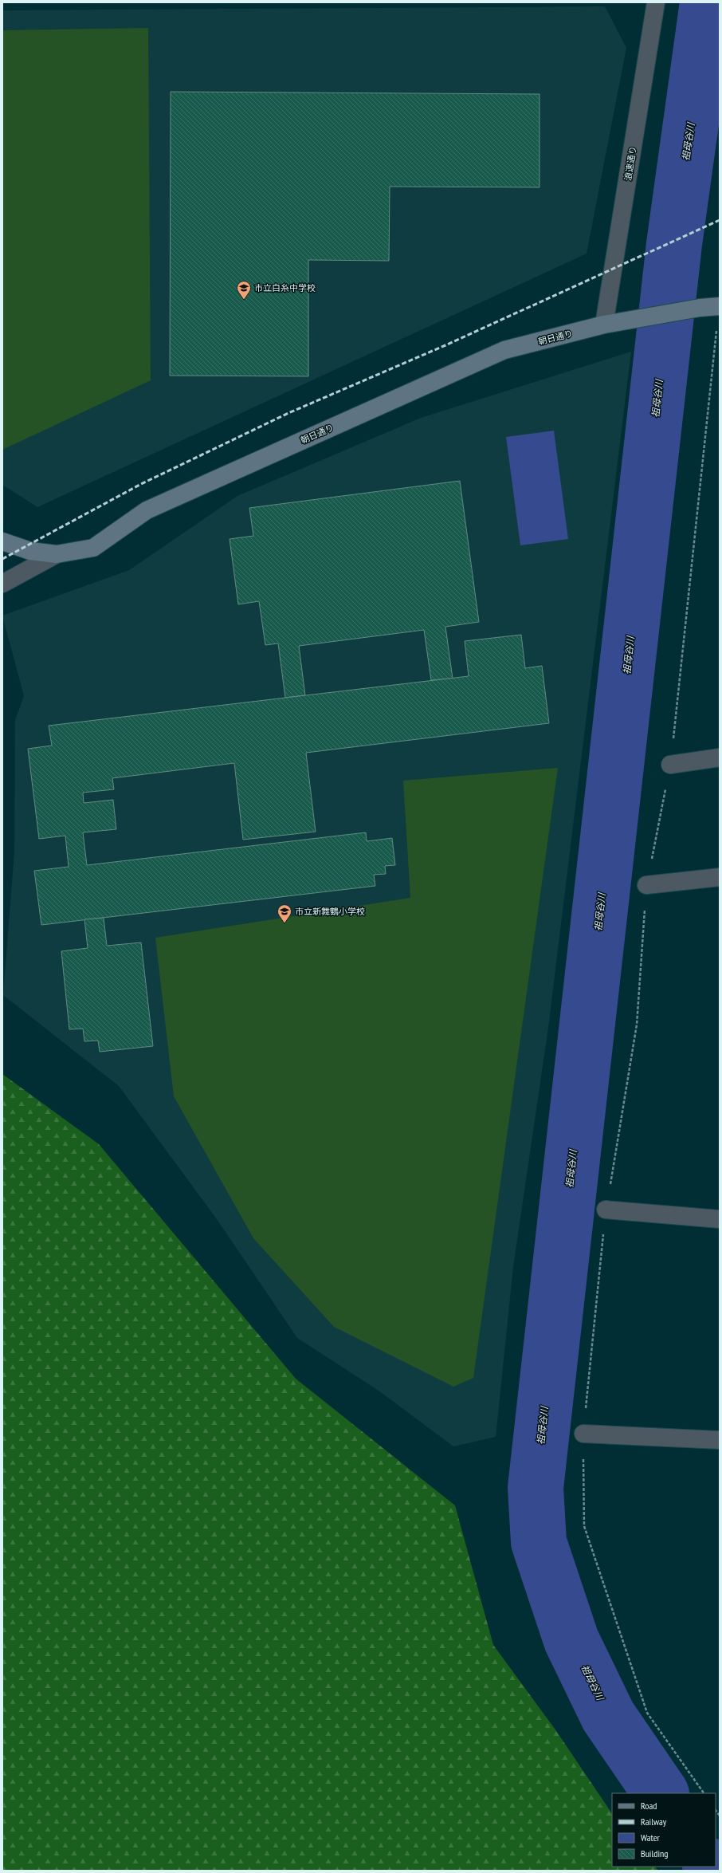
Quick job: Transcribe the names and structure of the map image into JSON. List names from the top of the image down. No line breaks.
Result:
{"streets":{"street":["浪速通り","朝日通り"]},"crossings":[["浪速通り","朝日通り"]],"water":["祖母谷川"],"places":{"school or university":["市立白糸中学校","市立新舞鶴小学校"]},"legend":["Road","Railway","Water","Building"]}
